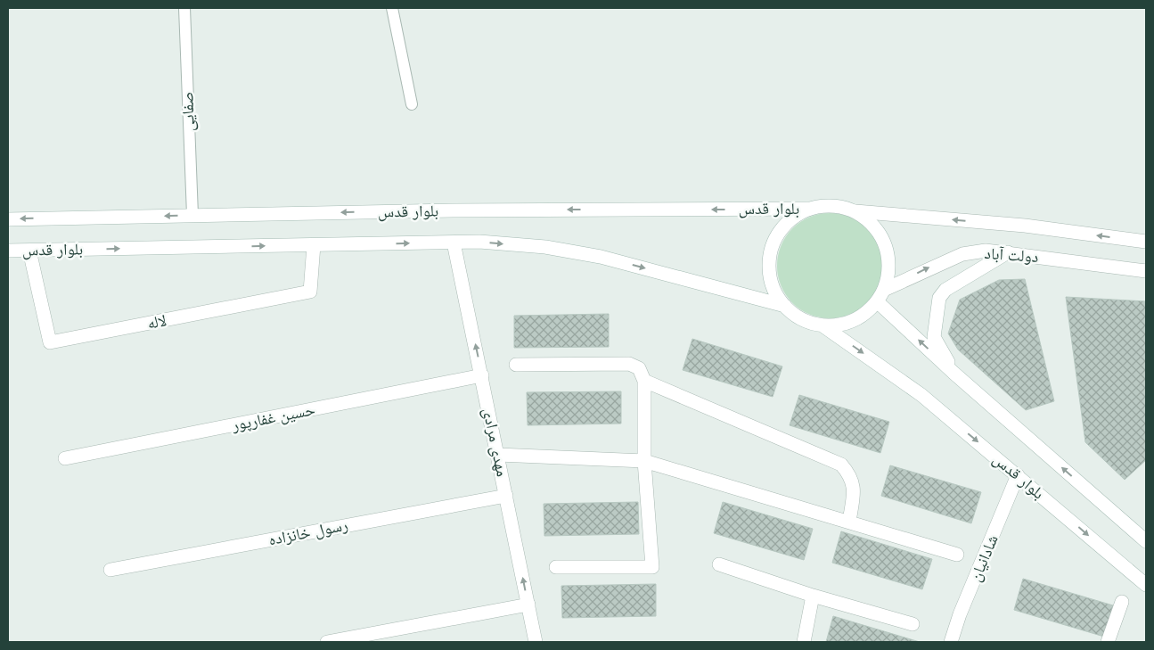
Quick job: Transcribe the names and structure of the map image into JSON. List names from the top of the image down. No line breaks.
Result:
{"streets":{"street":["بلوار قدس","دولت آباد","لاله","حسین غفارپور","مهدی مرادی","رسول خانزاده","شادانیان"],"lane":["صفایی"]},"crossings":[["صفایی","بلوار قدس"],["بلوار قدس","دولت آباد"],["بلوار قدس","لاله"],["بلوار قدس","مهدی مرادی"],["بلوار قدس","شادانیان"],["حسین غفارپور","مهدی مرادی"],["مهدی مرادی","رسول خانزاده"]],"one_way":["مهدی مرادی"]}
